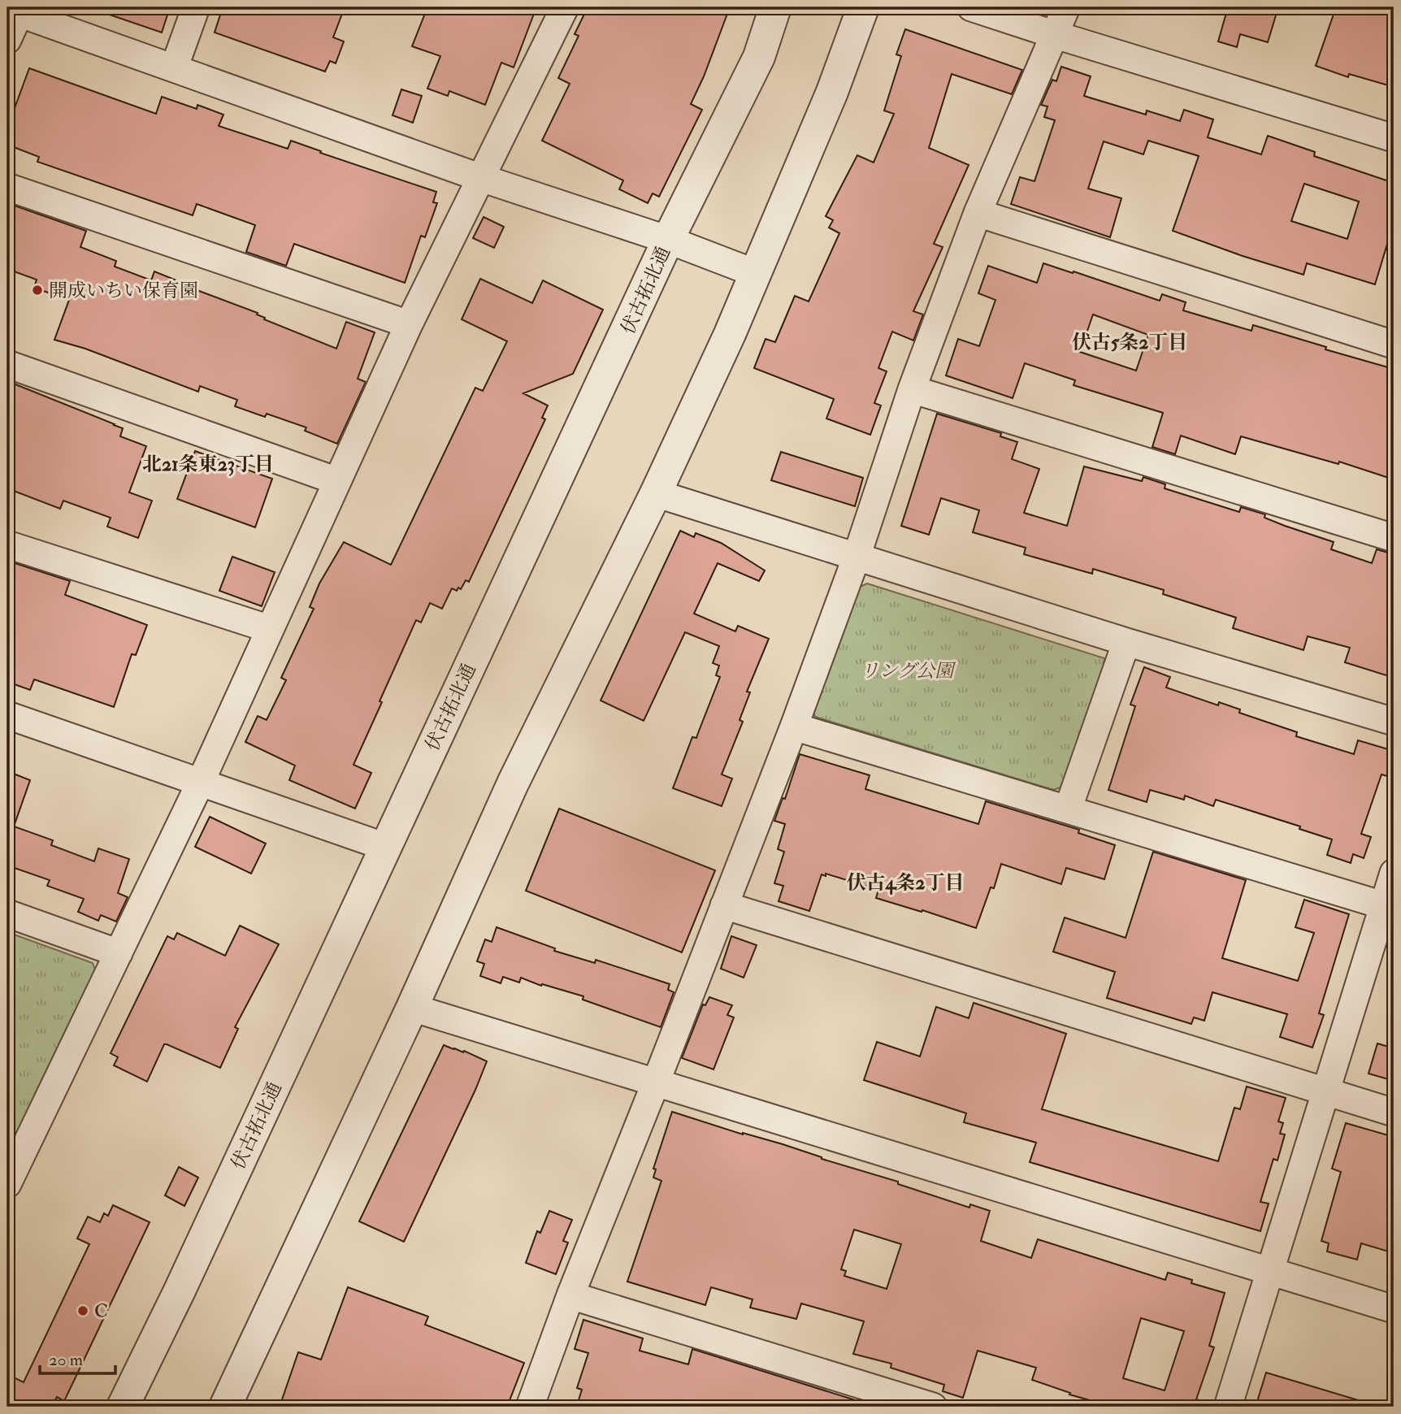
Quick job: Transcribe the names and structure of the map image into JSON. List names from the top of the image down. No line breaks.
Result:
{"streets":{"street":["伏古拓北通"]},"districts":["伏古5条2丁目","北21条東23丁目","伏古4条2丁目"],"parks":["リング公園"],"places":["開成いちい保育園","C"],"scale_bar":"20 m"}
